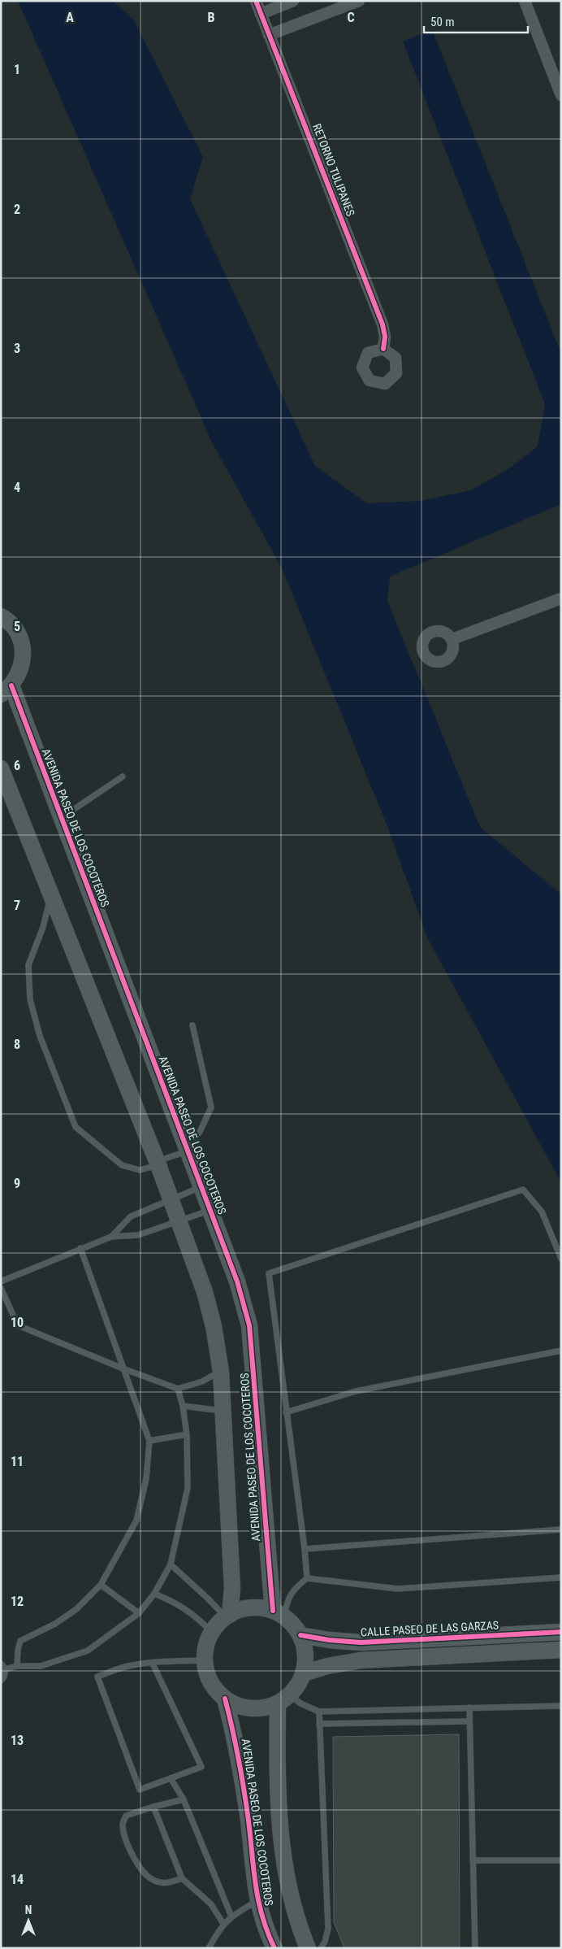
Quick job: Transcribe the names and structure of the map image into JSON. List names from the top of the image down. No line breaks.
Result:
{"streets":{"street":["RETORNO TULIPANES","AVENIDA PASEO DE LOS COCOTEROS","CALLE PASEO DE LAS GARZAS"]},"crossings":[["AVENIDA PASEO DE LOS COCOTEROS","CALLE PASEO DE LAS GARZAS"]],"scale_bar":"50 m","north":"top","grid":{"columns":["A","B","C"],"rows":["1","2","3","4","5","6","7","8","9","10","11","12","13","14"]}}
